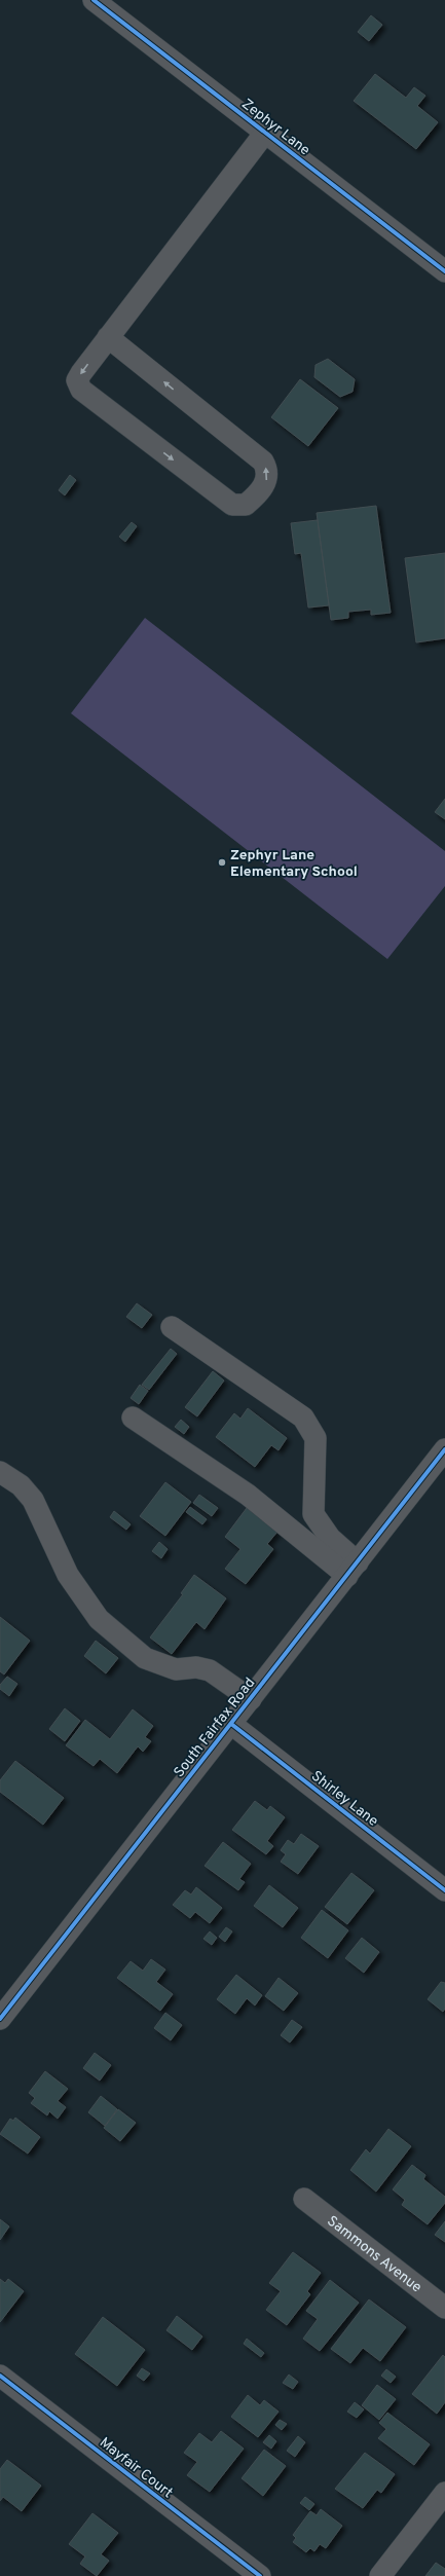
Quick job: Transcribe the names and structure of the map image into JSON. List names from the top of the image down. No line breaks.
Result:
{"streets":{"street":["Zephyr Lane","South Fairfax Road","Shirley Lane","Sammons Avenue","Mayfair Court"]},"crossings":[["South Fairfax Road","Shirley Lane"]],"places":["Zephyr Lane Elementary School"]}
